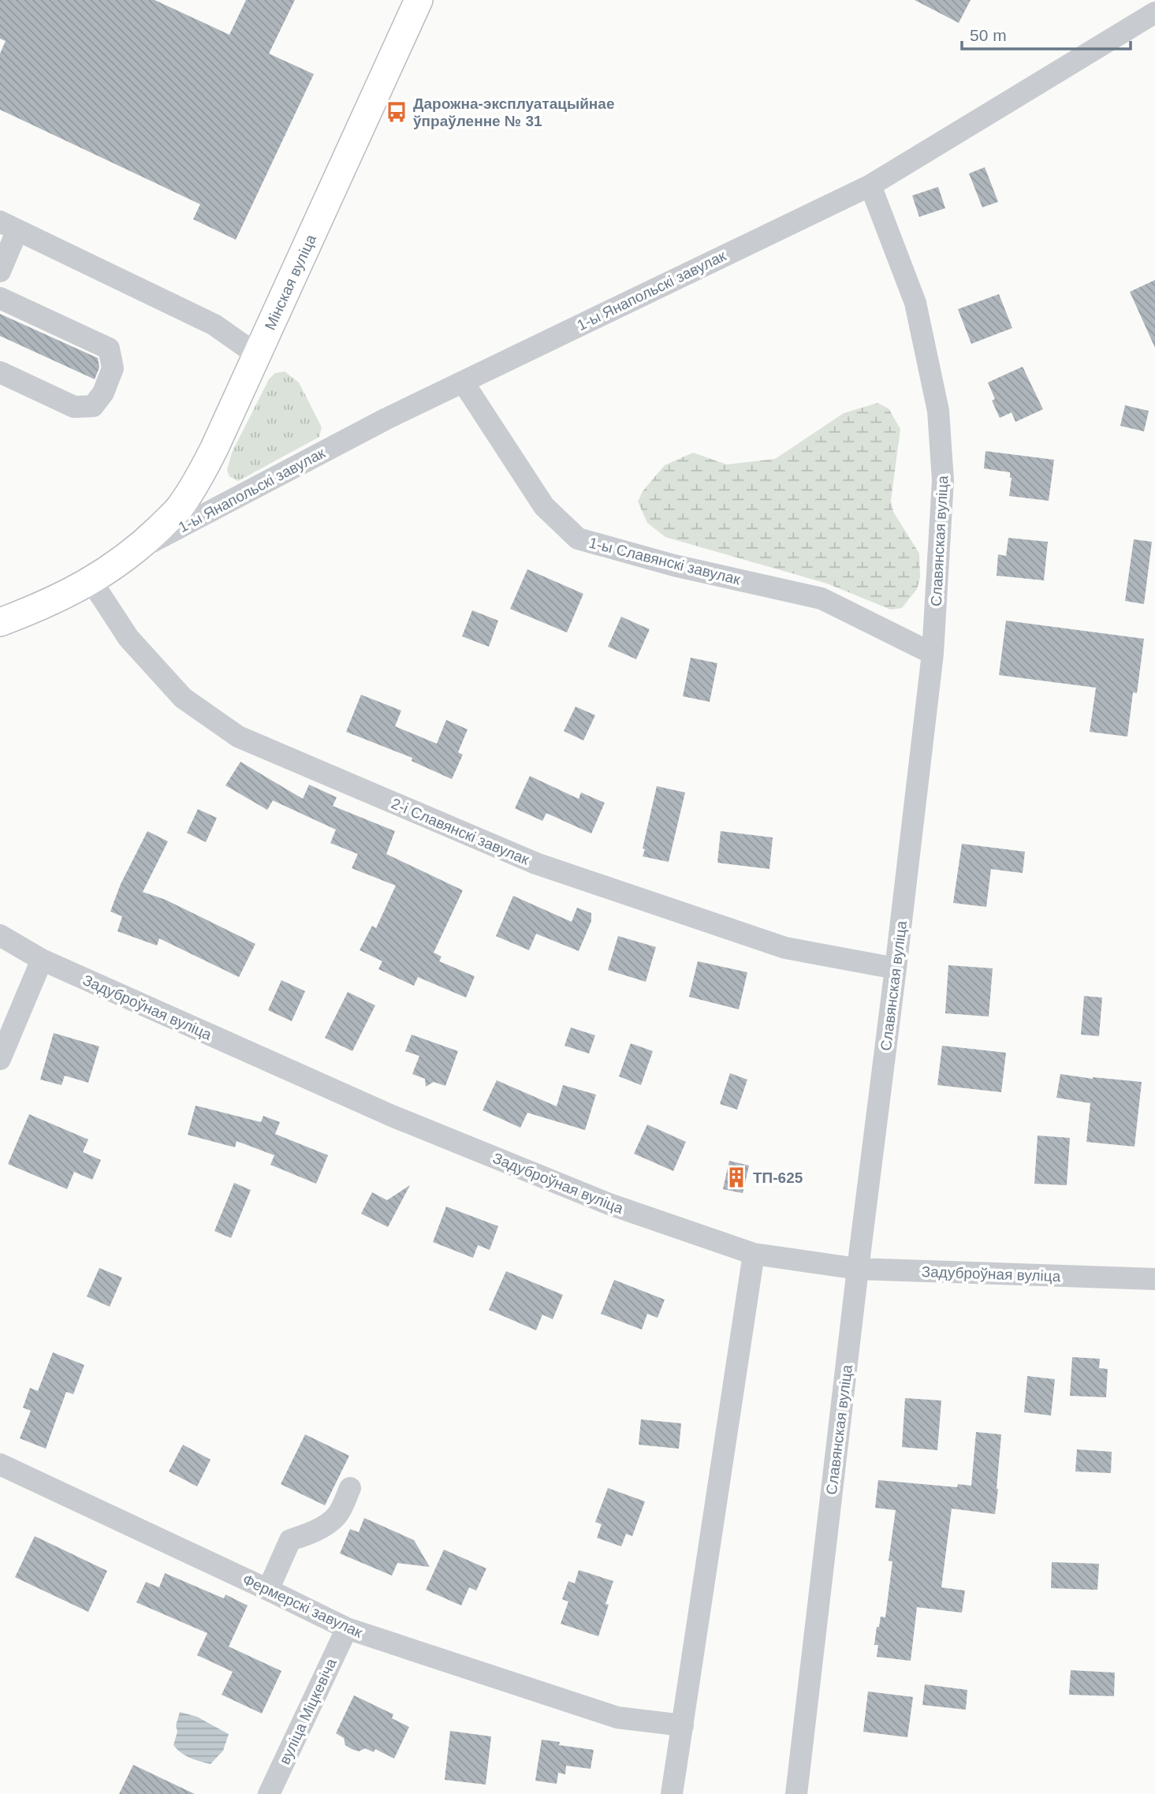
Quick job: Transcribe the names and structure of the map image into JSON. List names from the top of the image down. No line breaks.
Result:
{"streets":{"main road":["Мінская вуліца"],"street":["1-ы Янапольскі завулак","Славянская вуліца","1-ы Славянскі завулак","2-і Славянскі завулак","Задуброўная вуліца","Фермерскі завулак","вуліца Міцкевіча"]},"crossings":[["Мінская вуліца","1-ы Янапольскі завулак"],["Мінская вуліца","2-і Славянскі завулак"],["1-ы Янапольскі завулак","Славянская вуліца"],["1-ы Янапольскі завулак","1-ы Славянскі завулак"],["Славянская вуліца","1-ы Славянскі завулак"],["Славянская вуліца","2-і Славянскі завулак"],["Славянская вуліца","Задуброўная вуліца"],["Фермерскі завулак","вуліца Міцкевіча"]],"places":{"bus stop":["Дарожна-эксплуатацыйнае ўпраўленне № 31"],"building":["ТП-625"]},"scale_bar":"50 m"}
